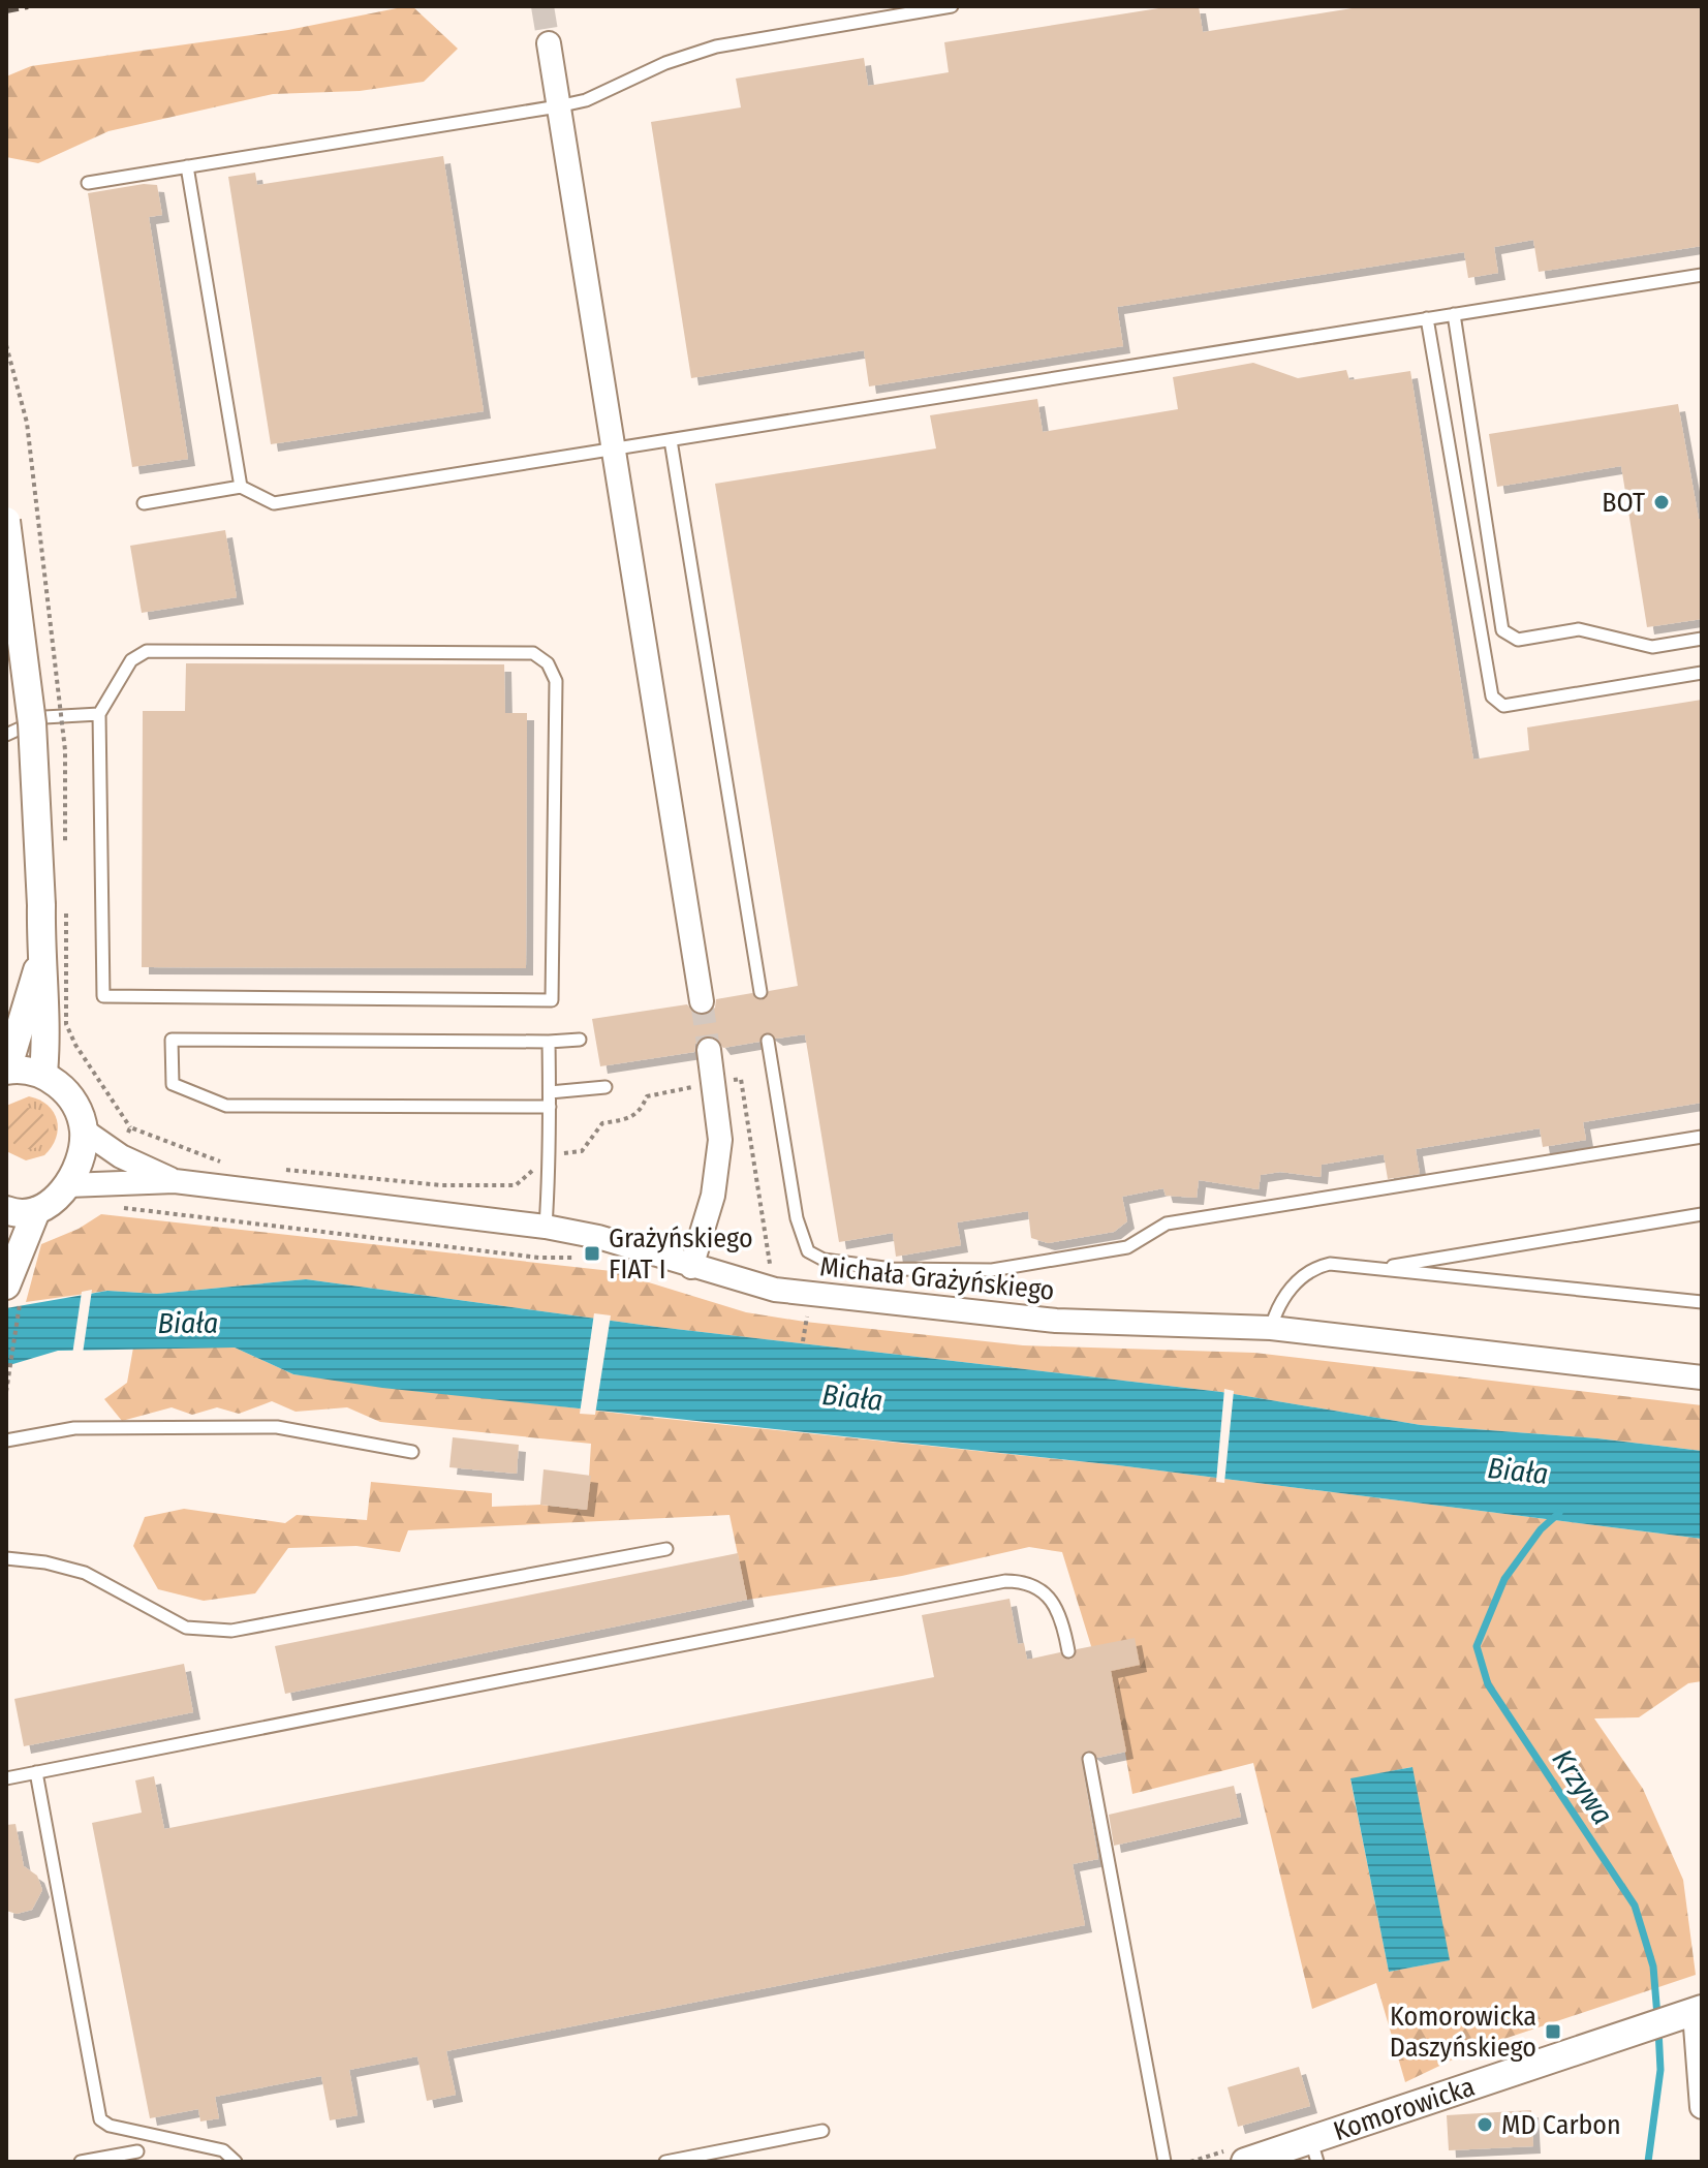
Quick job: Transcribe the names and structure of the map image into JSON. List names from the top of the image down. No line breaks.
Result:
{"streets":{"street":["Michała Grażyńskiego","Komorowicka"]},"water":["Biała","Krzywa"],"places":{"other":["BOT","MD Carbon"],"transit":["Grażyńskiego FIAT I","Komorowicka Daszyńskiego"]}}
